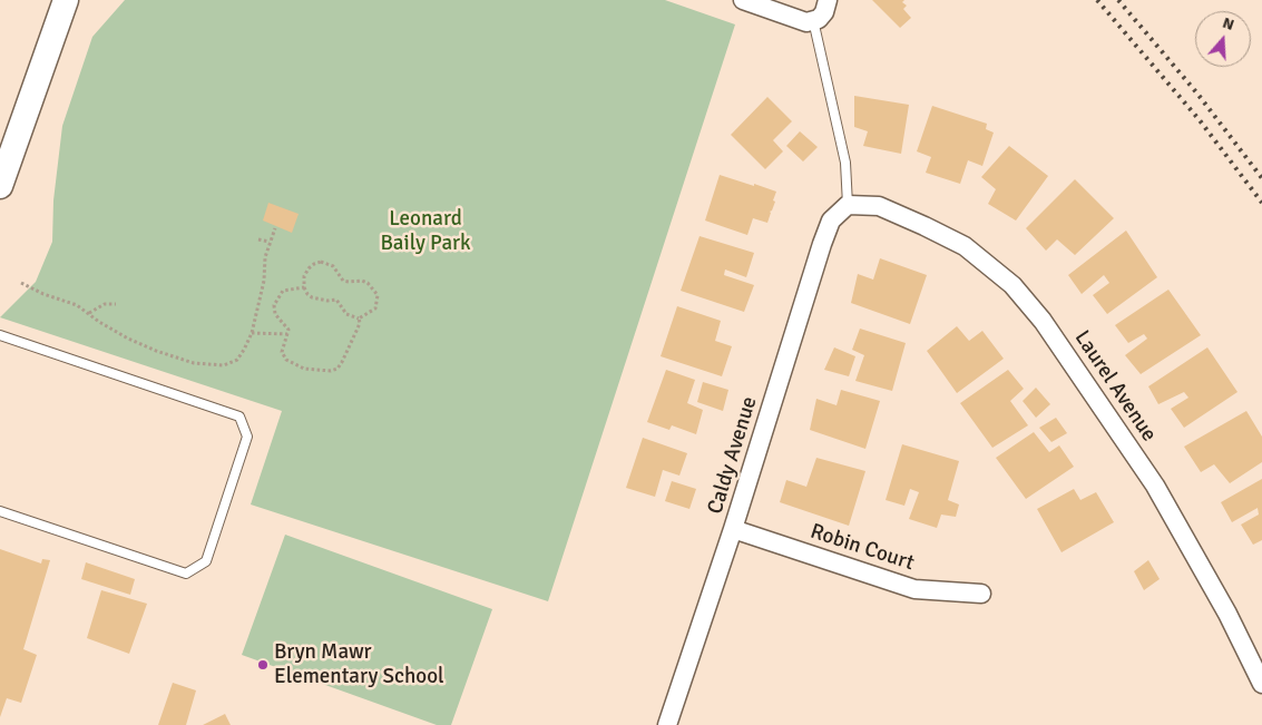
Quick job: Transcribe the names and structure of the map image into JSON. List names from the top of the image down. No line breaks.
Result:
{"streets":{"street":["Laurel Avenue","Caldy Avenue","Robin Court"]},"crossings":[["Laurel Avenue","Caldy Avenue"],["Caldy Avenue","Robin Court"]],"parks":["Leonard Baily Park"],"places":["Bryn Mawr Elementary School"],"north":"top"}
